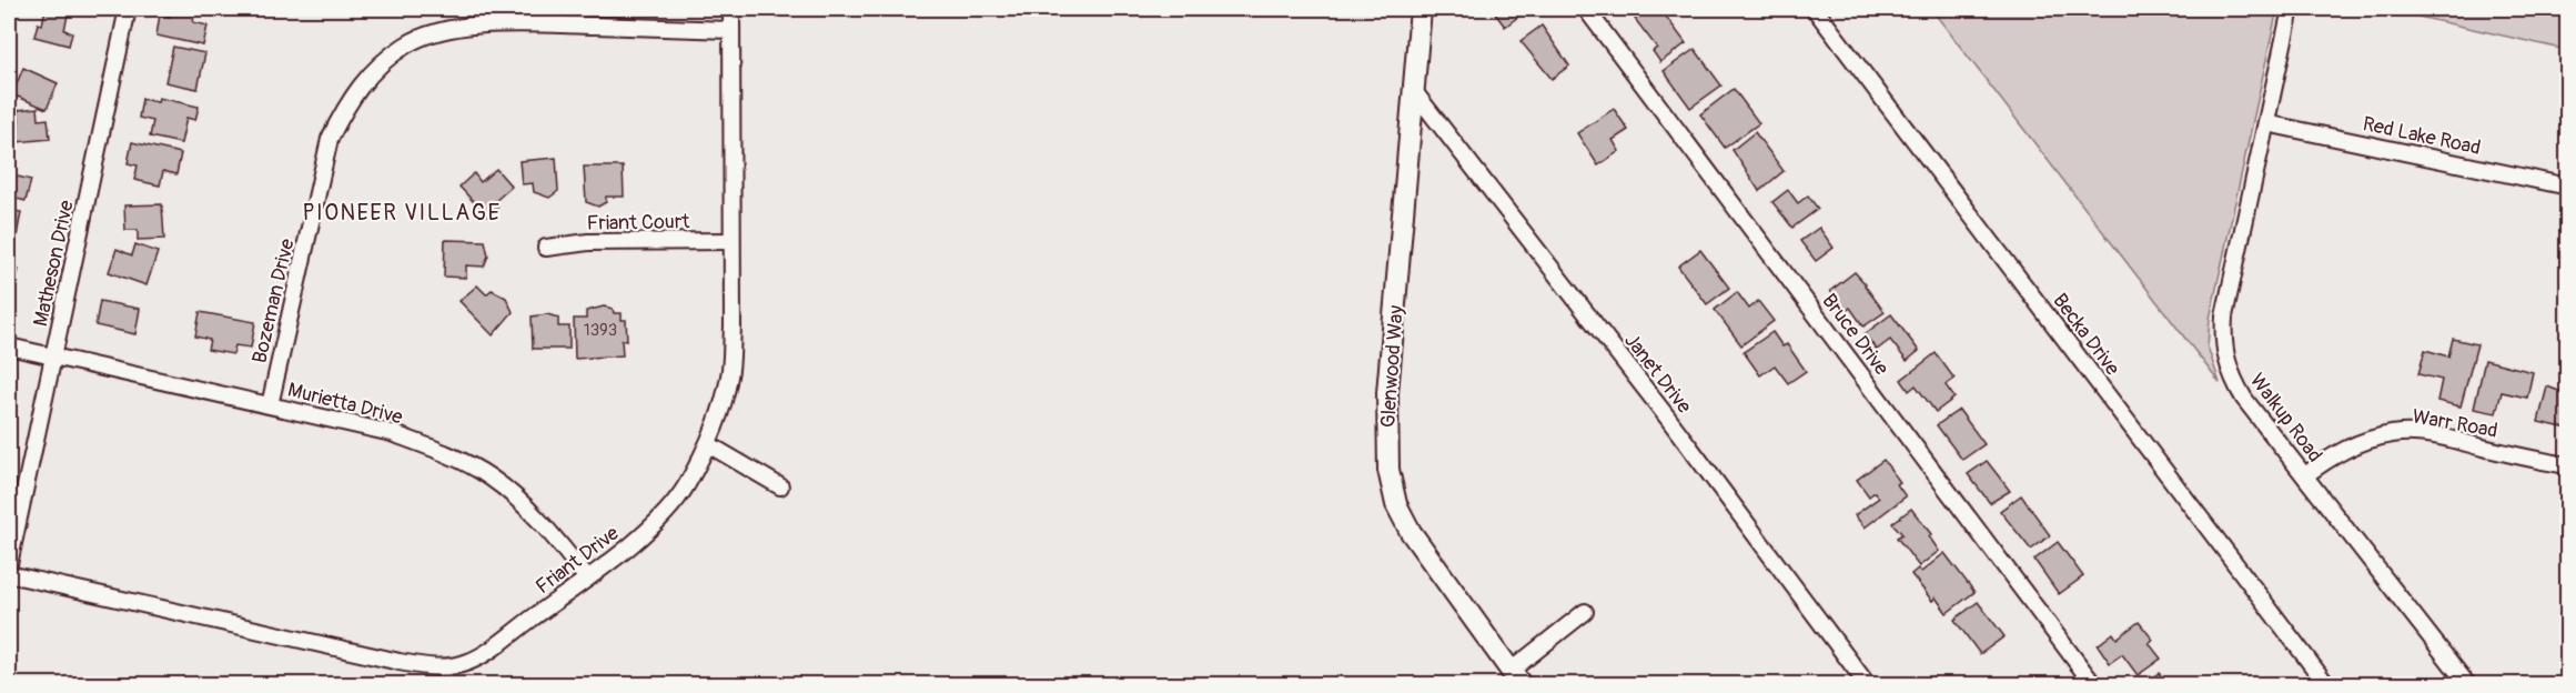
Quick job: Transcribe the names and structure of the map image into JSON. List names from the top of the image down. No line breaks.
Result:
{"streets":{"street":["Red Lake Road","Friant Court","Matheson Drive","Bozeman Drive","Bruce Drive","Becka Drive","Glenwood Way","Janet Drive","Murietta Drive","Walkup Road","Warr Road","Friant Drive"]},"crossings":[["Red Lake Road","Walkup Road"],["Friant Court","Friant Drive"],["Matheson Drive","Murietta Drive"],["Bozeman Drive","Murietta Drive"],["Bozeman Drive","Friant Drive"],["Glenwood Way","Janet Drive"],["Murietta Drive","Friant Drive"],["Walkup Road","Warr Road"]],"districts":["PIONEER VILLAGE"],"house_numbers":["1393"]}
